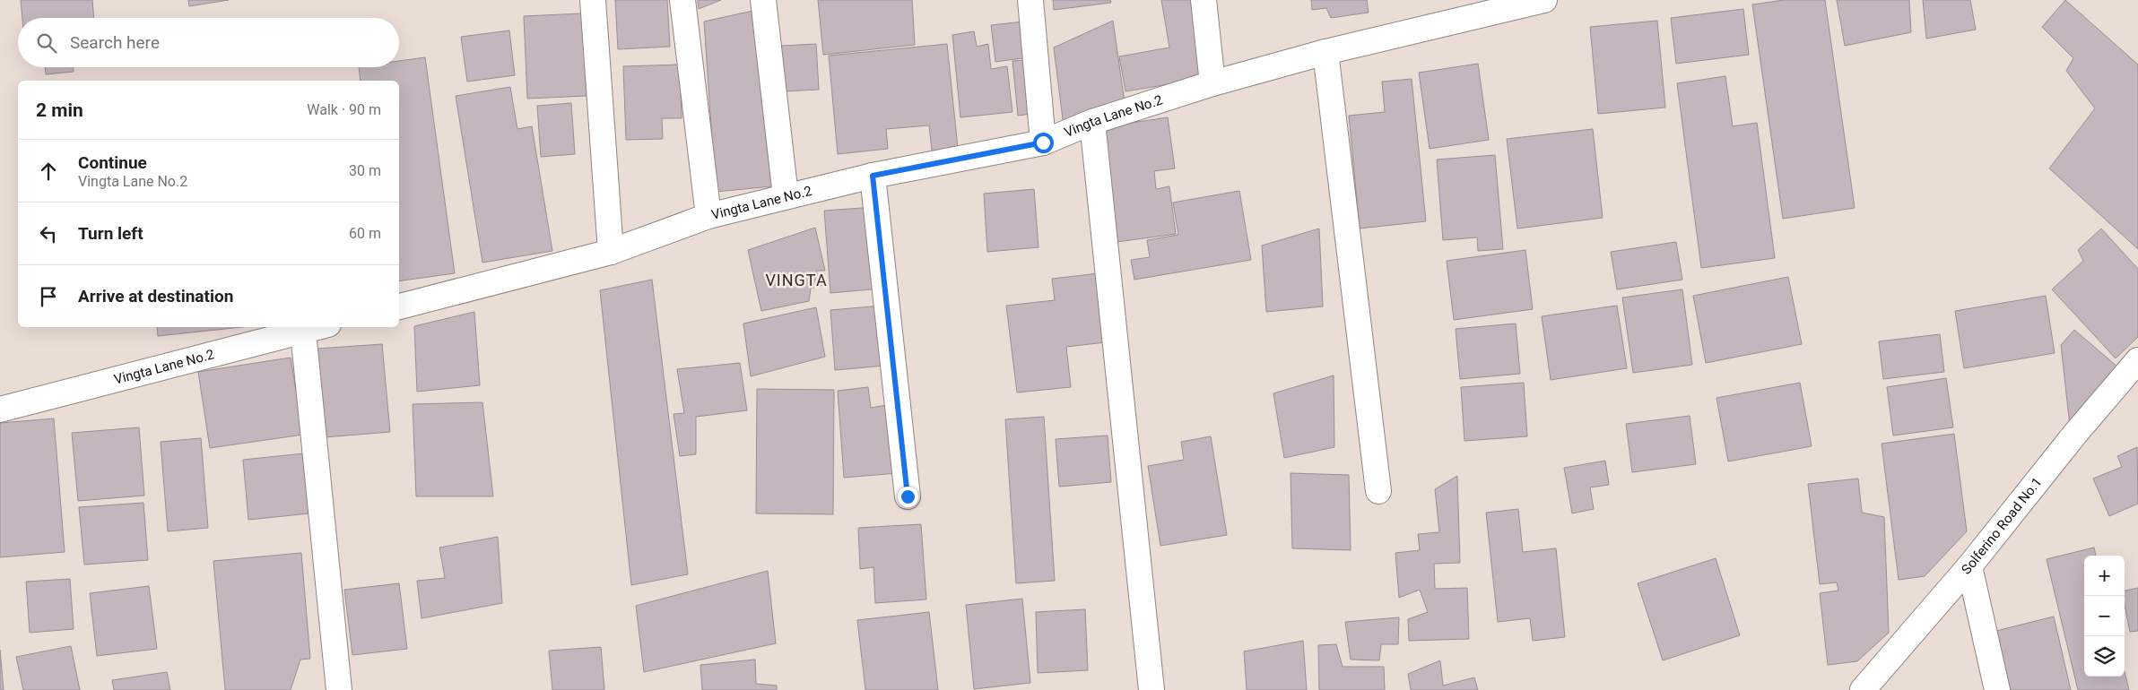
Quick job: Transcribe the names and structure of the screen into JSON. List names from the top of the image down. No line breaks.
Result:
{"streets":{"street":["Vingta Lane No.2","Solferino Road No.1"]},"districts":["VINGTA"],"page":{"search":"Search here","heading":["2 min","Walk · 90 m"],"list":[["Continue","Vingta Lane No.2","30 m"],["Turn left","60 m"],"Arrive at destination"],"map_buttons":["+","−"]}}
